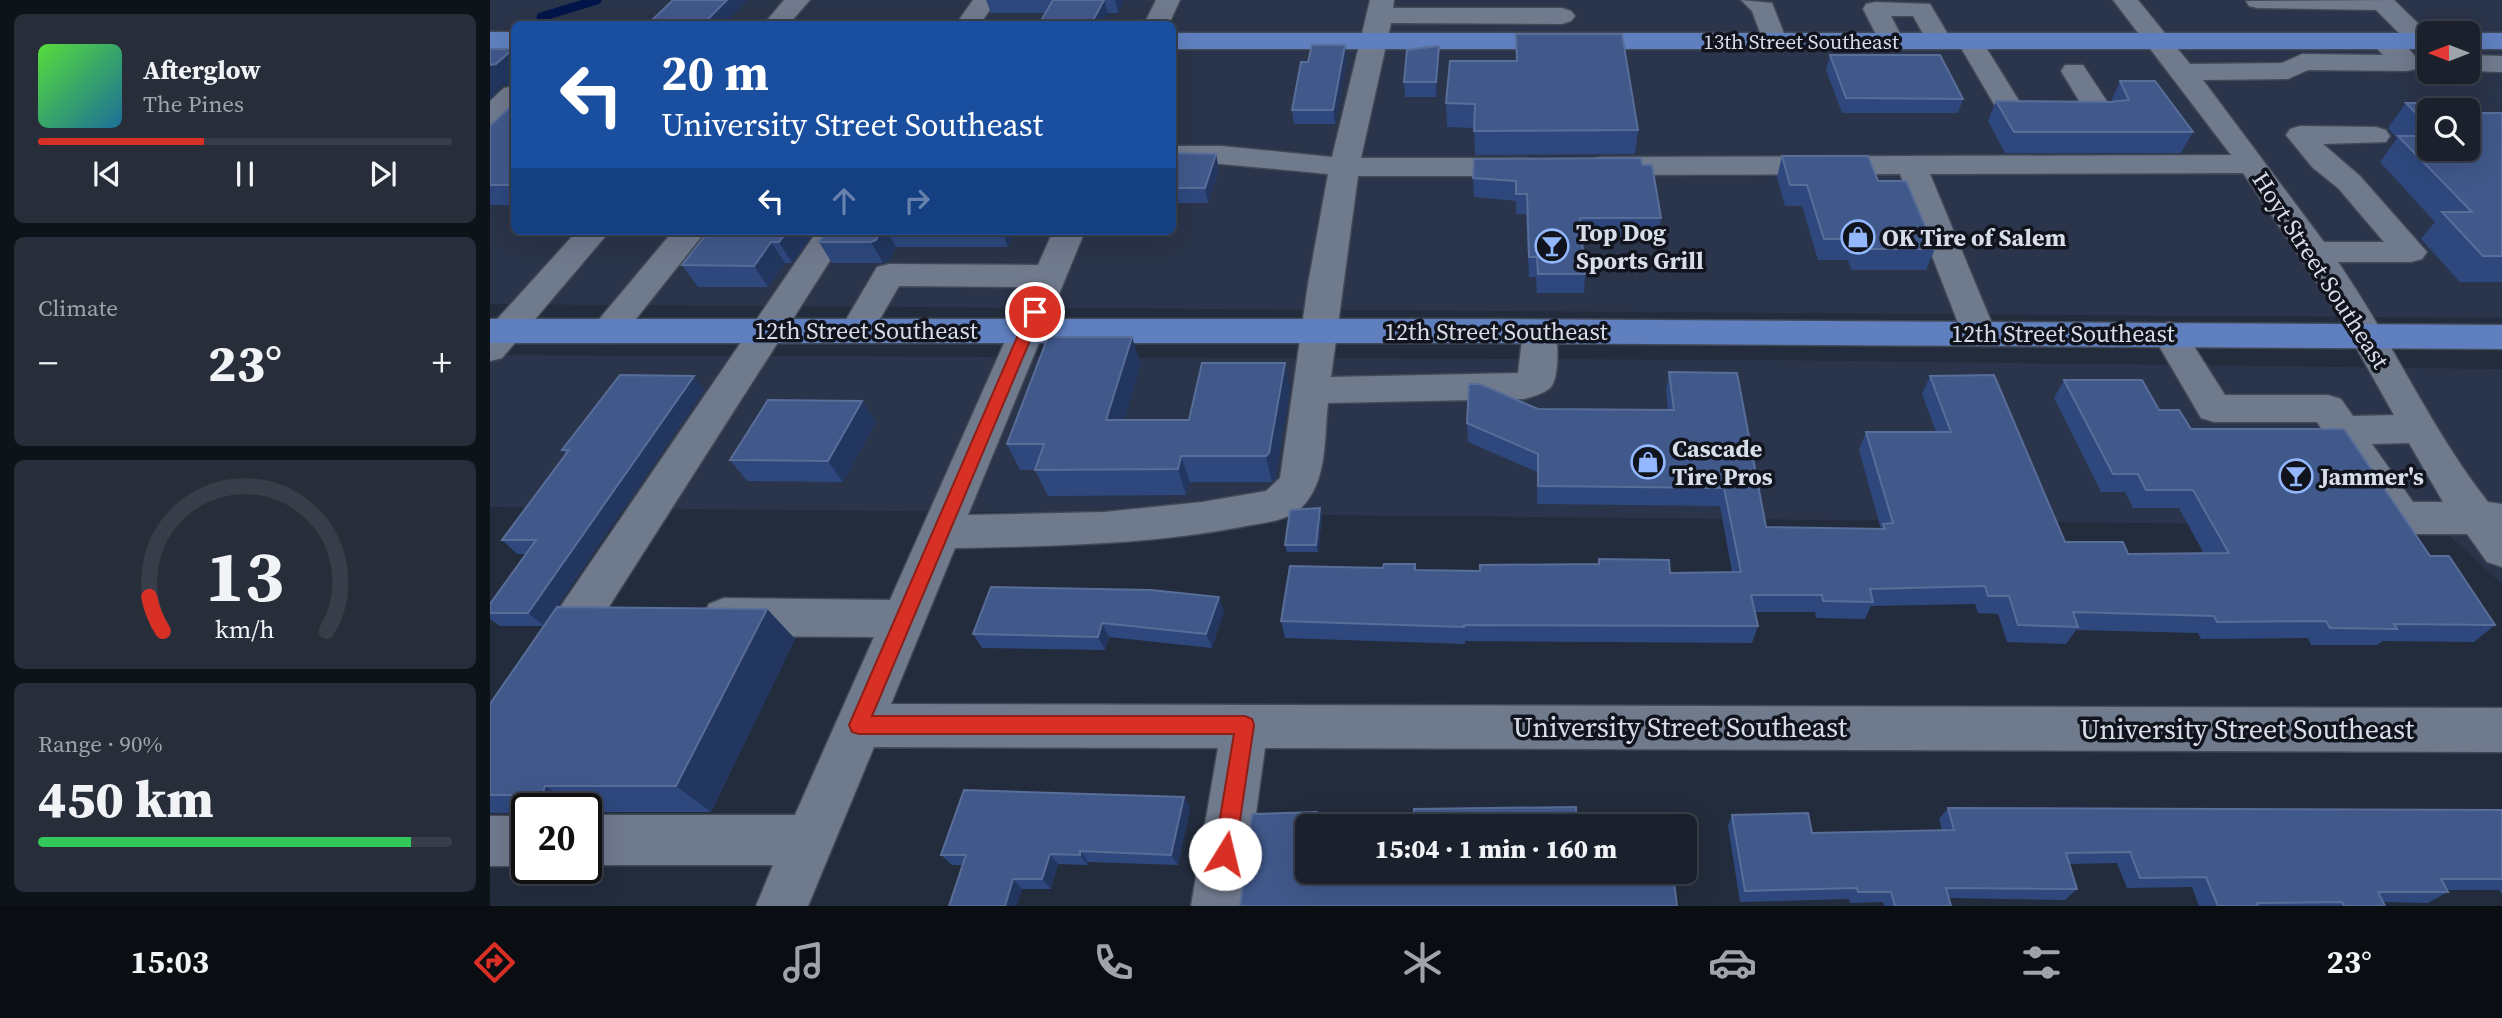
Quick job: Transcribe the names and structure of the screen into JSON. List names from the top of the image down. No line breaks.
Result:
{"streets":{"main road":["13th Street Southeast","12th Street Southeast"],"street":["Hoyt Street Southeast","University Street Southeast"]},"crossings":[["13th Street Southeast","Hoyt Street Southeast"],["Hoyt Street Southeast","12th Street Southeast"]],"places":{"shop":["OK Tire of Salem","Cascade Tire Pros"],"bar":["Top Dog Sports Grill","Jammer's"]},"north":"left","page":{"turn":["20 m","University Street Southeast"],"song":["Afterglow","The Pines"],"tile":["Climate",["Range · 90%","450 km"]],"heat":["−","23°","+"],"limit":"20","trip":"15:04 · 1 min · 160 m","tabs":["15:03","23°"],"gauge":["13","km/h"]}}
